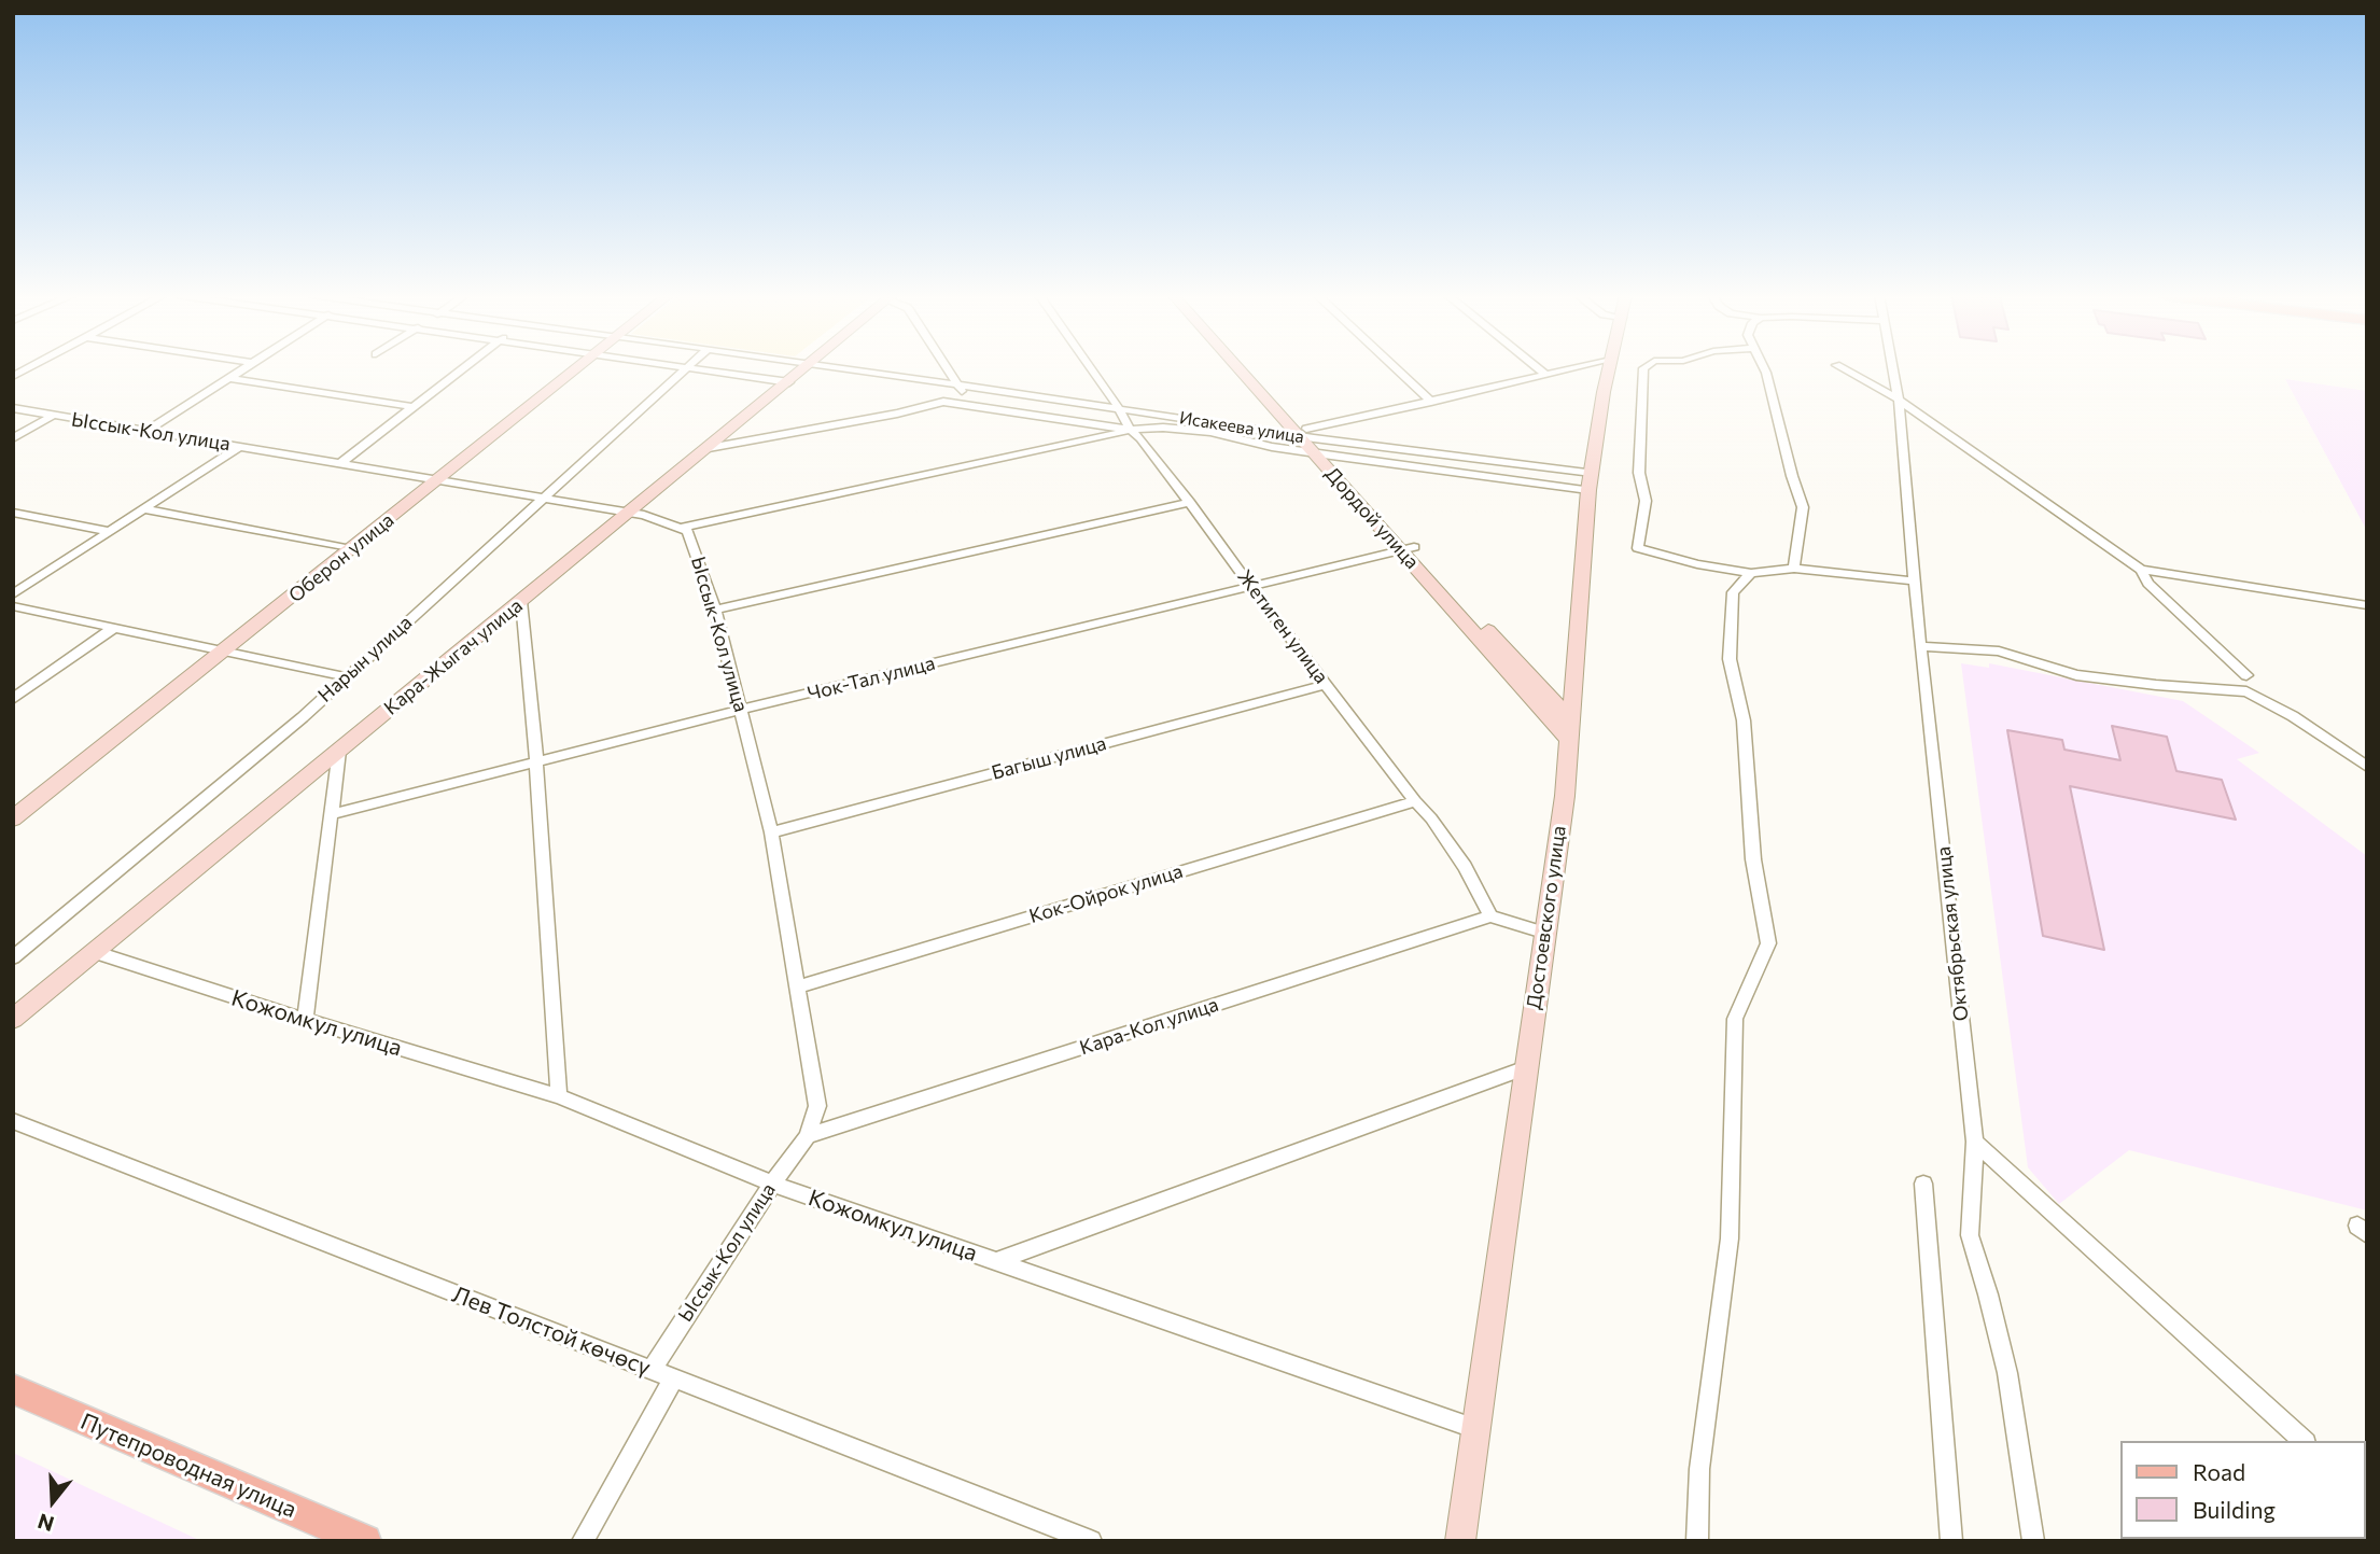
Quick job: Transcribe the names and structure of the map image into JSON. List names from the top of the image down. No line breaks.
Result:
{"streets":{"main road":["Путепроводная улица"],"street":["Исакеева улица","Ыссык-Кол улица","Дордой улица","Оберон улица","Жетиген улица","Кара-Жыгач улица","Нарын улица","Чок-Тал улица","Багыш улица","Кок-Ойрок улица","Достоевского улица","Октябрьская улица","Кожомкул улица","Кара-Кол улица","Лев Толстой көчөсү"]},"crossings":[["Исакеева улица","Дордой улица"],["Исакеева улица","Жетиген улица"],["Исакеева улица","Достоевского улица"],["Ыссык-Кол улица","Оберон улица"],["Ыссык-Кол улица","Кара-Жыгач улица"],["Ыссык-Кол улица","Нарын улица"],["Ыссык-Кол улица","Чок-Тал улица"],["Ыссык-Кол улица","Багыш улица"],["Ыссык-Кол улица","Кок-Ойрок улица"],["Ыссык-Кол улица","Кожомкул улица"],["Ыссык-Кол улица","Кара-Кол улица"],["Ыссык-Кол улица","Лев Толстой көчөсү"],["Дордой улица","Чок-Тал улица"],["Дордой улица","Достоевского улица"],["Жетиген улица","Чок-Тал улица"],["Жетиген улица","Багыш улица"],["Жетиген улица","Кок-Ойрок улица"],["Жетиген улица","Кара-Кол улица"],["Кара-Жыгач улица","Кожомкул улица"],["Достоевского улица","Кожомкул улица"]],"legend":["Road","Building"],"north":"bottom"}
